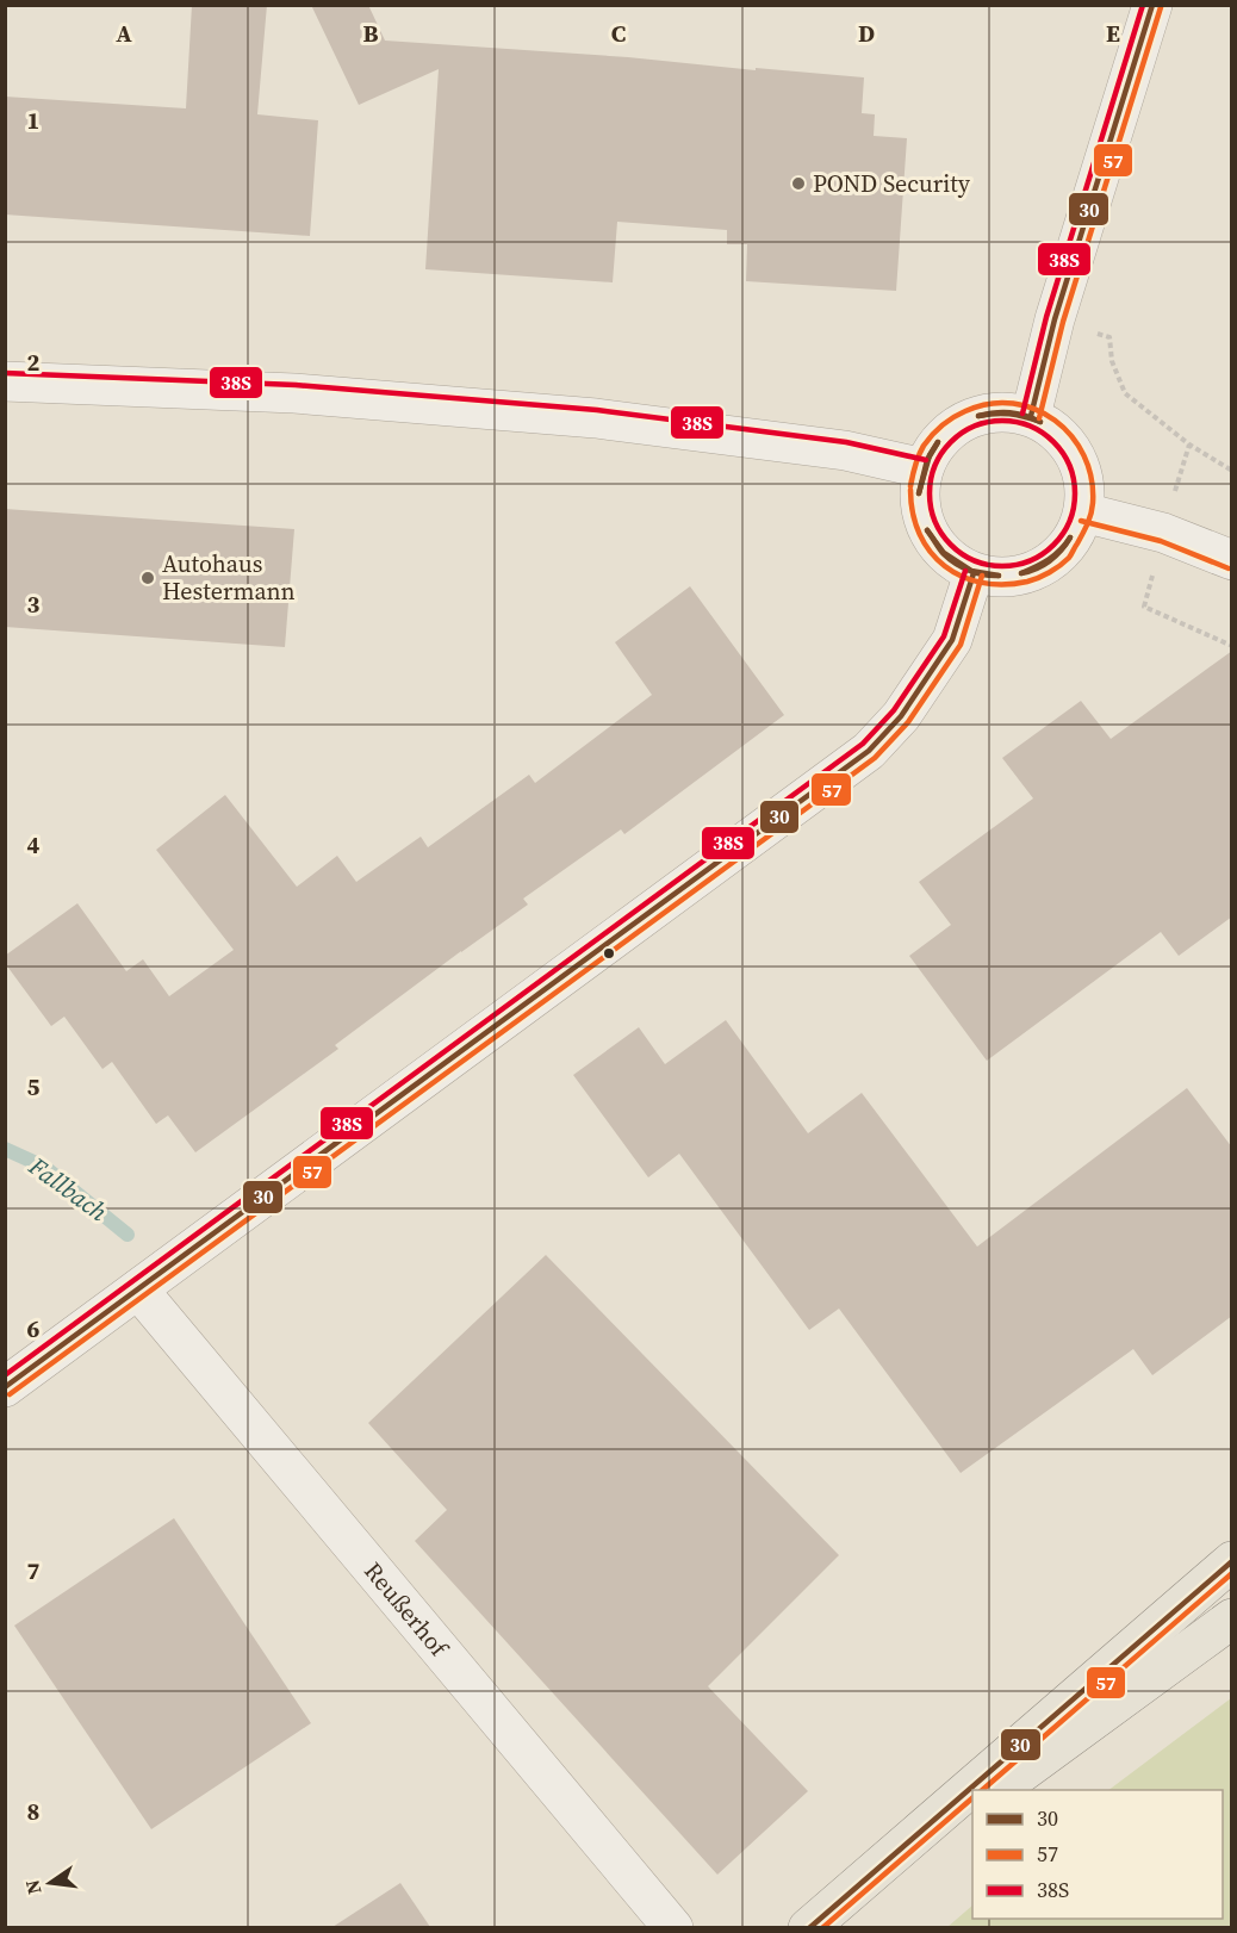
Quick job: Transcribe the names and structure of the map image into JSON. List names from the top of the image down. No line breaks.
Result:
{"streets":{"street":["Reußerhof"]},"water":["Fallbach"],"places":["POND Security","Autohaus Hestermann"],"lines":["transit line 30","transit line 38S","transit line 57"],"legend":["30","57","38S"],"north":"left","grid":{"columns":["A","B","C","D","E"],"rows":["1","2","3","4","5","6","7","8"]}}
